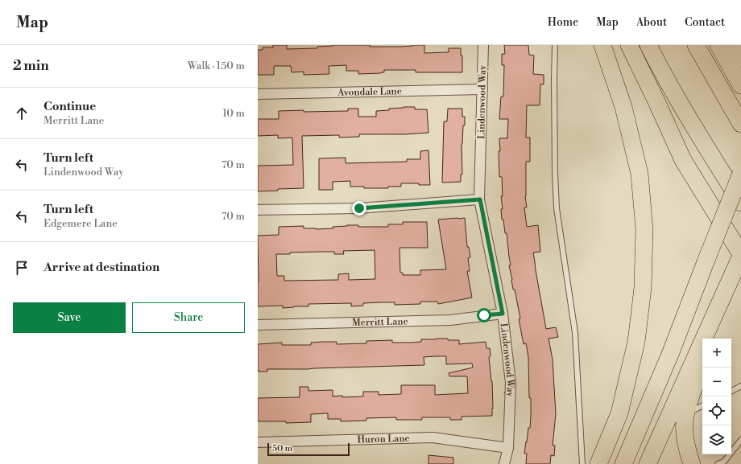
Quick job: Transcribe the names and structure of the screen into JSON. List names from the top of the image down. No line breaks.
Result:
{"streets":{"street":["Avondale Lane","Lindenwood Way","Merritt Lane","Huron Lane"]},"crossings":[["Avondale Lane","Lindenwood Way"],["Lindenwood Way","Merritt Lane"],["Lindenwood Way","Huron Lane"]],"scale_bar":"50 m","page":{"header":"Map","nav":["Home","Map","About","Contact"],"heading":["2 min","Walk · 150 m"],"list":[["Continue","Merritt Lane","10 m"],["Turn left","Lindenwood Way","70 m"],["Turn left","Edgemere Lane","70 m"],"Arrive at destination"],"buttons":["Save","Share"],"map_buttons":["+","−"],"scale":"50 m"}}
